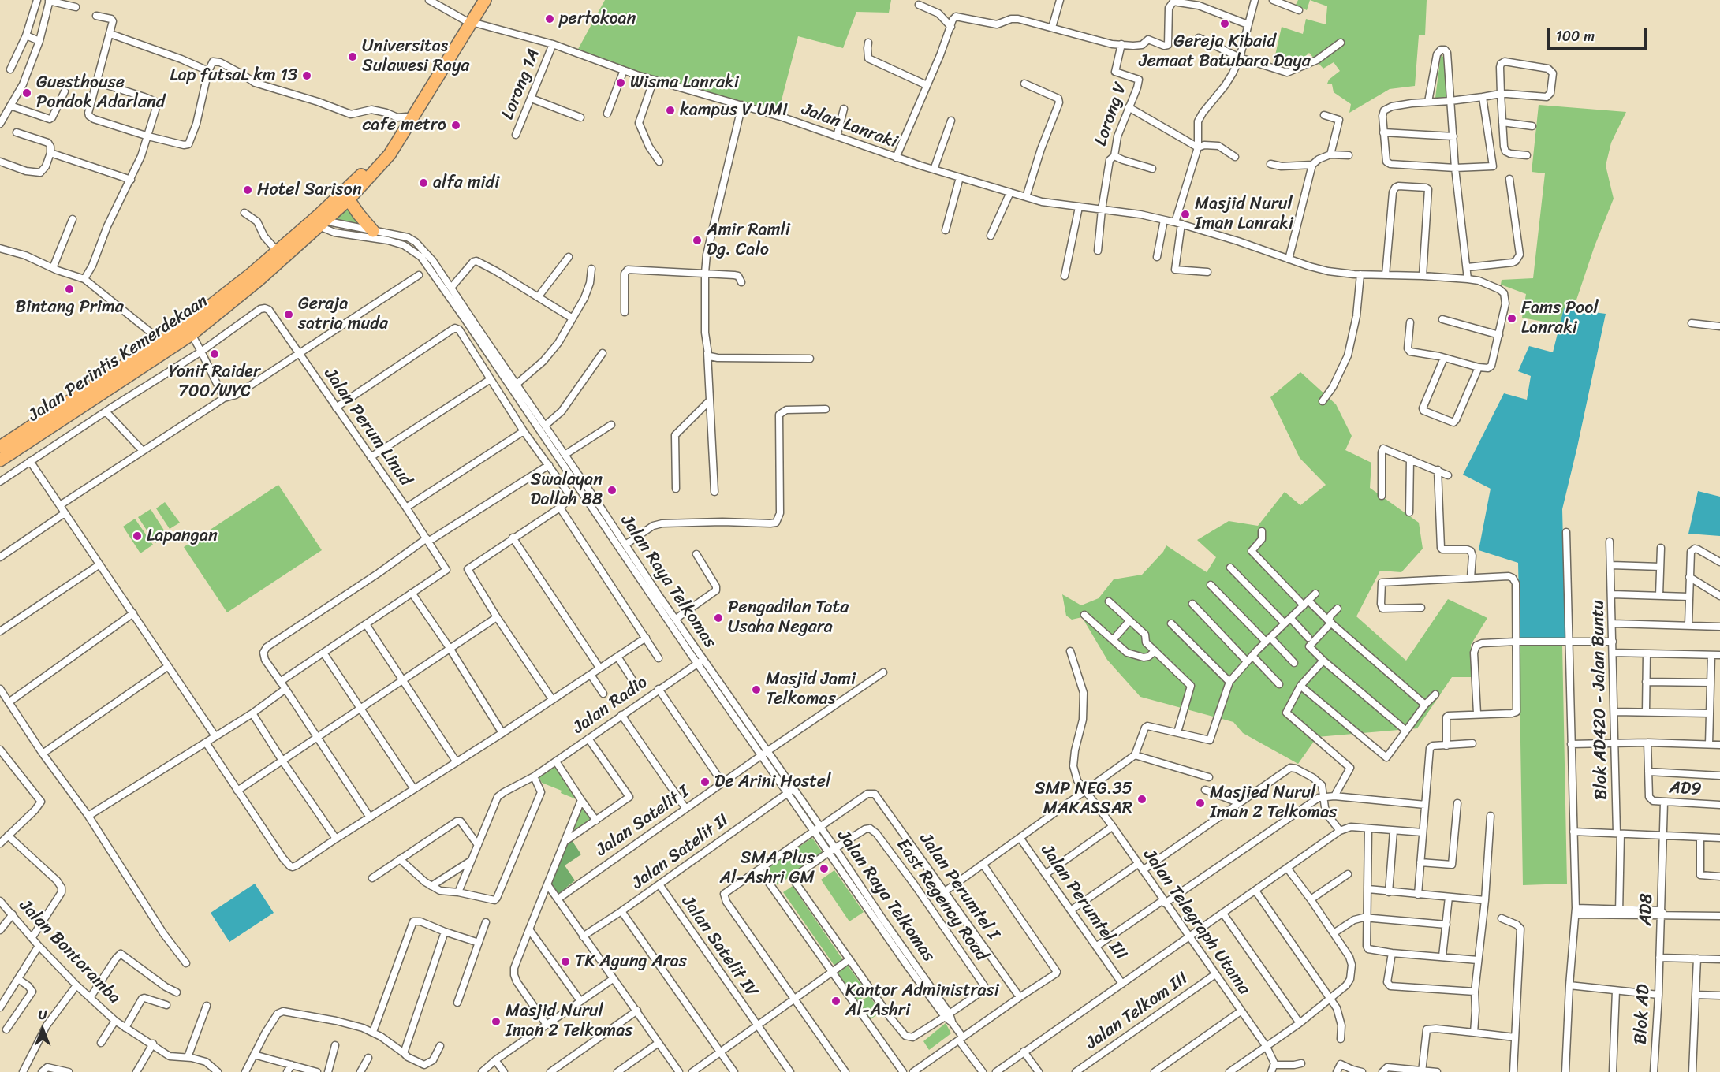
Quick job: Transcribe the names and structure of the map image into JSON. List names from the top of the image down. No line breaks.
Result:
{"streets":{"highway":["Jalan Perintis Kemerdekaan"],"street":["Lorong 1A","Lorong V","Jalan Lanraki","Jalan Perum Linud","Jalan Raya Telkomas","Blok AD420 - Jalan Buntu","Jalan Radio","AD9","Jalan Satelit I","Jalan Satelit II","Jalan Perumtel I","East Regency Road","Jalan Perumtel III","AD8","Jalan Telegraph Utama","Jalan Satelit IV","Jalan Bontoramba","Jalan Telkom III","Blok AD"]},"crossings":[["Lorong 1A","Jalan Lanraki"],["Lorong V","Jalan Lanraki"],["Jalan Lanraki","Jalan Perintis Kemerdekaan"],["Jalan Perintis Kemerdekaan","Jalan Raya Telkomas"],["Jalan Raya Telkomas","Jalan Radio"],["Jalan Raya Telkomas","Jalan Satelit I"],["Jalan Raya Telkomas","Jalan Satelit II"],["Jalan Raya Telkomas","Jalan Perumtel I"],["Jalan Raya Telkomas","East Regency Road"],["AD9","AD8"],["Jalan Satelit II","Jalan Satelit IV"],["AD8","Blok AD"],["Jalan Telegraph Utama","Jalan Telkom III"]],"places":["pertokoan","Gereja Kibaid Jemaat Batubara Daya","Universitas Sulawesi Raya","Lap futsaL km 13","Wisma Lanraki","Guesthouse Pondok Adarland","kampus V UMI","cafe metro","alfa midi","Hotel Sarison","Masjid Nurul Iman Lanraki","Amir Ramli Dg. Calo","Bintang Prima","Geraja satria muda","Fams Pool Lanraki","Yonif Raider 700/WYC","Swalayan Dallah 88","Lapangan","Pengadilan Tata Usaha Negara","Masjid Jami Telkomas","De Arini Hostel","SMP NEG.35 MAKASSAR","Masjied Nurul Iman 2 Telkomas","SMA Plus Al-Ashri GM","TK Agung Aras","Kantor Administrasi Al-Ashri","Masjid Nurul Iman 2 Telkomas"],"scale_bar":"100 m","north":"top"}
